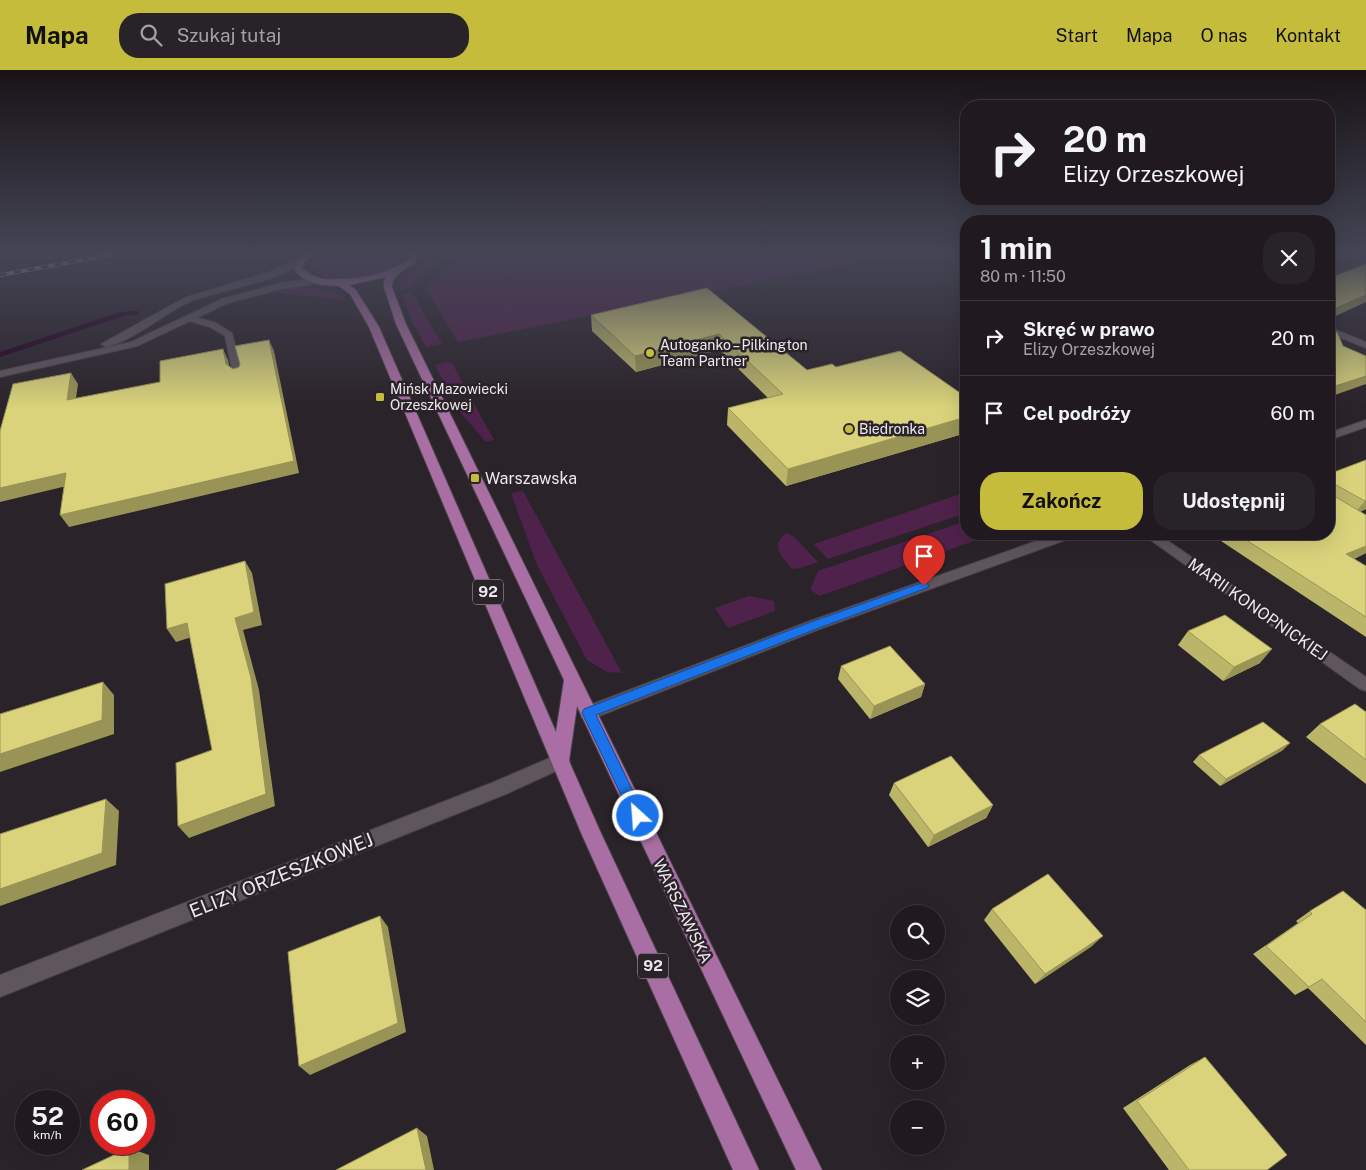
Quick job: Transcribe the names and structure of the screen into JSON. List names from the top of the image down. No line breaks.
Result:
{"streets":{"main road":["92","WARSZAWSKA"],"street":["MARII KONOPNICKIEJ","ELIZY ORZESZKOWEJ"]},"crossings":[["92","ELIZY ORZESZKOWEJ"]],"places":{"other":["Autoganko – Pilkington Team Partner","Biedronka"],"transit":["Mińsk Mazowiecki Orzeszkowej","Warszawska"]},"page":{"header":"Mapa","search":"Szukaj tutaj","nav":["Start","Mapa","O nas","Kontakt"],"turn":["20 m","Elizy Orzeszkowej"],"heading":["1 min","80 m · 11:50"],"list":[{"name":"Skręć w prawo","note":"Elizy Orzeszkowej","value":"20 m"},{"name":"Cel podróży","value":"60 m"}],"buttons":["Zakończ","Udostępnij"],"map_buttons":["+","−"],"speed":"52 km/h","limit":"60"}}
